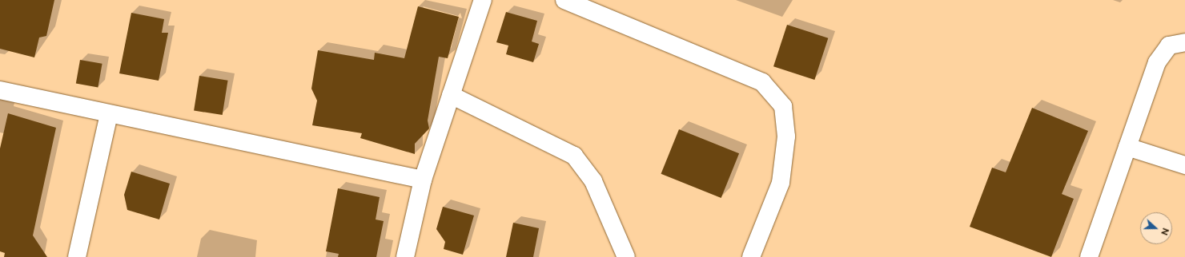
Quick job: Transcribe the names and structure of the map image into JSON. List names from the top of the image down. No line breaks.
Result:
{"north":"right"}
